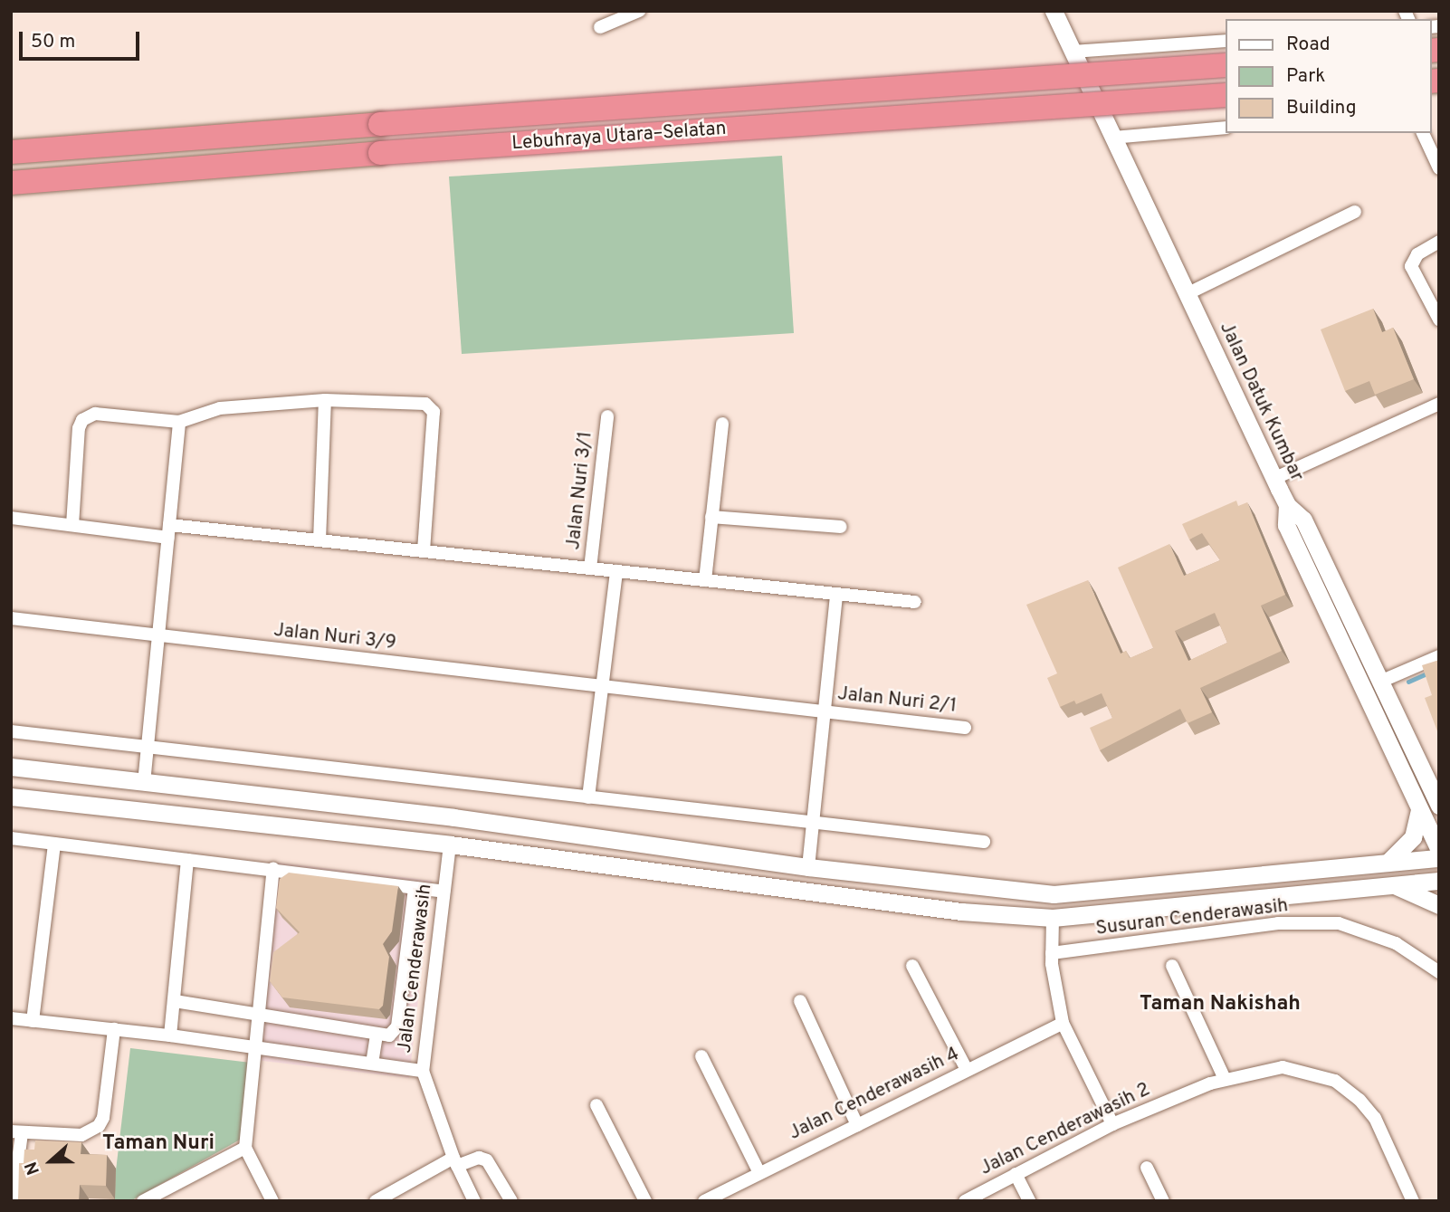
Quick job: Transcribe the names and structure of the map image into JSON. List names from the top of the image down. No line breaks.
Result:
{"streets":{"highway":["Lebuhraya Utara–Selatan"],"main road":["Jalan Datuk Kumbar"],"street":["Jalan Nuri 3/1","Jalan Nuri 3/9","Jalan Nuri 2/1","Susuran Cenderawasih","Jalan Cenderawasih","Jalan Cenderawasih 4","Jalan Cenderawasih 2"]},"crossings":[["Jalan Nuri 3/9","Jalan Nuri 2/1"]],"districts":["Taman Nakishah","Taman Nuri"],"legend":["Road","Park","Building"],"scale_bar":"50 m","north":"left"}
